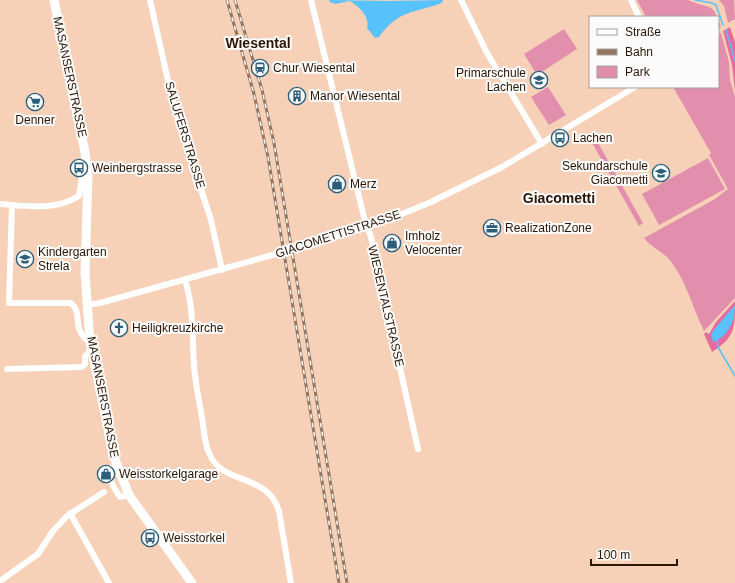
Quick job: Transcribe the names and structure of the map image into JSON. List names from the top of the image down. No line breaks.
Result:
{"streets":{"main road":["MASANSERSTRASSE"],"street":["SALUFERSTRASSE","GIACOMETTISTRASSE","WIESENTALSTRASSE"]},"crossings":[["MASANSERSTRASSE","GIACOMETTISTRASSE"],["SALUFERSTRASSE","GIACOMETTISTRASSE"],["GIACOMETTISTRASSE","WIESENTALSTRASSE"]],"districts":["Wiesental","Giacometti"],"places":{"station":["Chur Wiesental"],"school or university":["Primarschule Lachen","Sekundarschule Giacometti","Kindergarten Strela"],"building":["Manor Wiesental"],"supermarket":["Denner"],"bus stop":["Lachen","Weinbergstrasse","Weisstorkel"],"shop":["Merz","Imholz Velocenter","Weisstorkelgarage"],"office":["RealizationZone"],"church":["Heiligkreuzkirche"]},"legend":["Straße","Bahn","Park"],"scale_bar":"100 m"}
